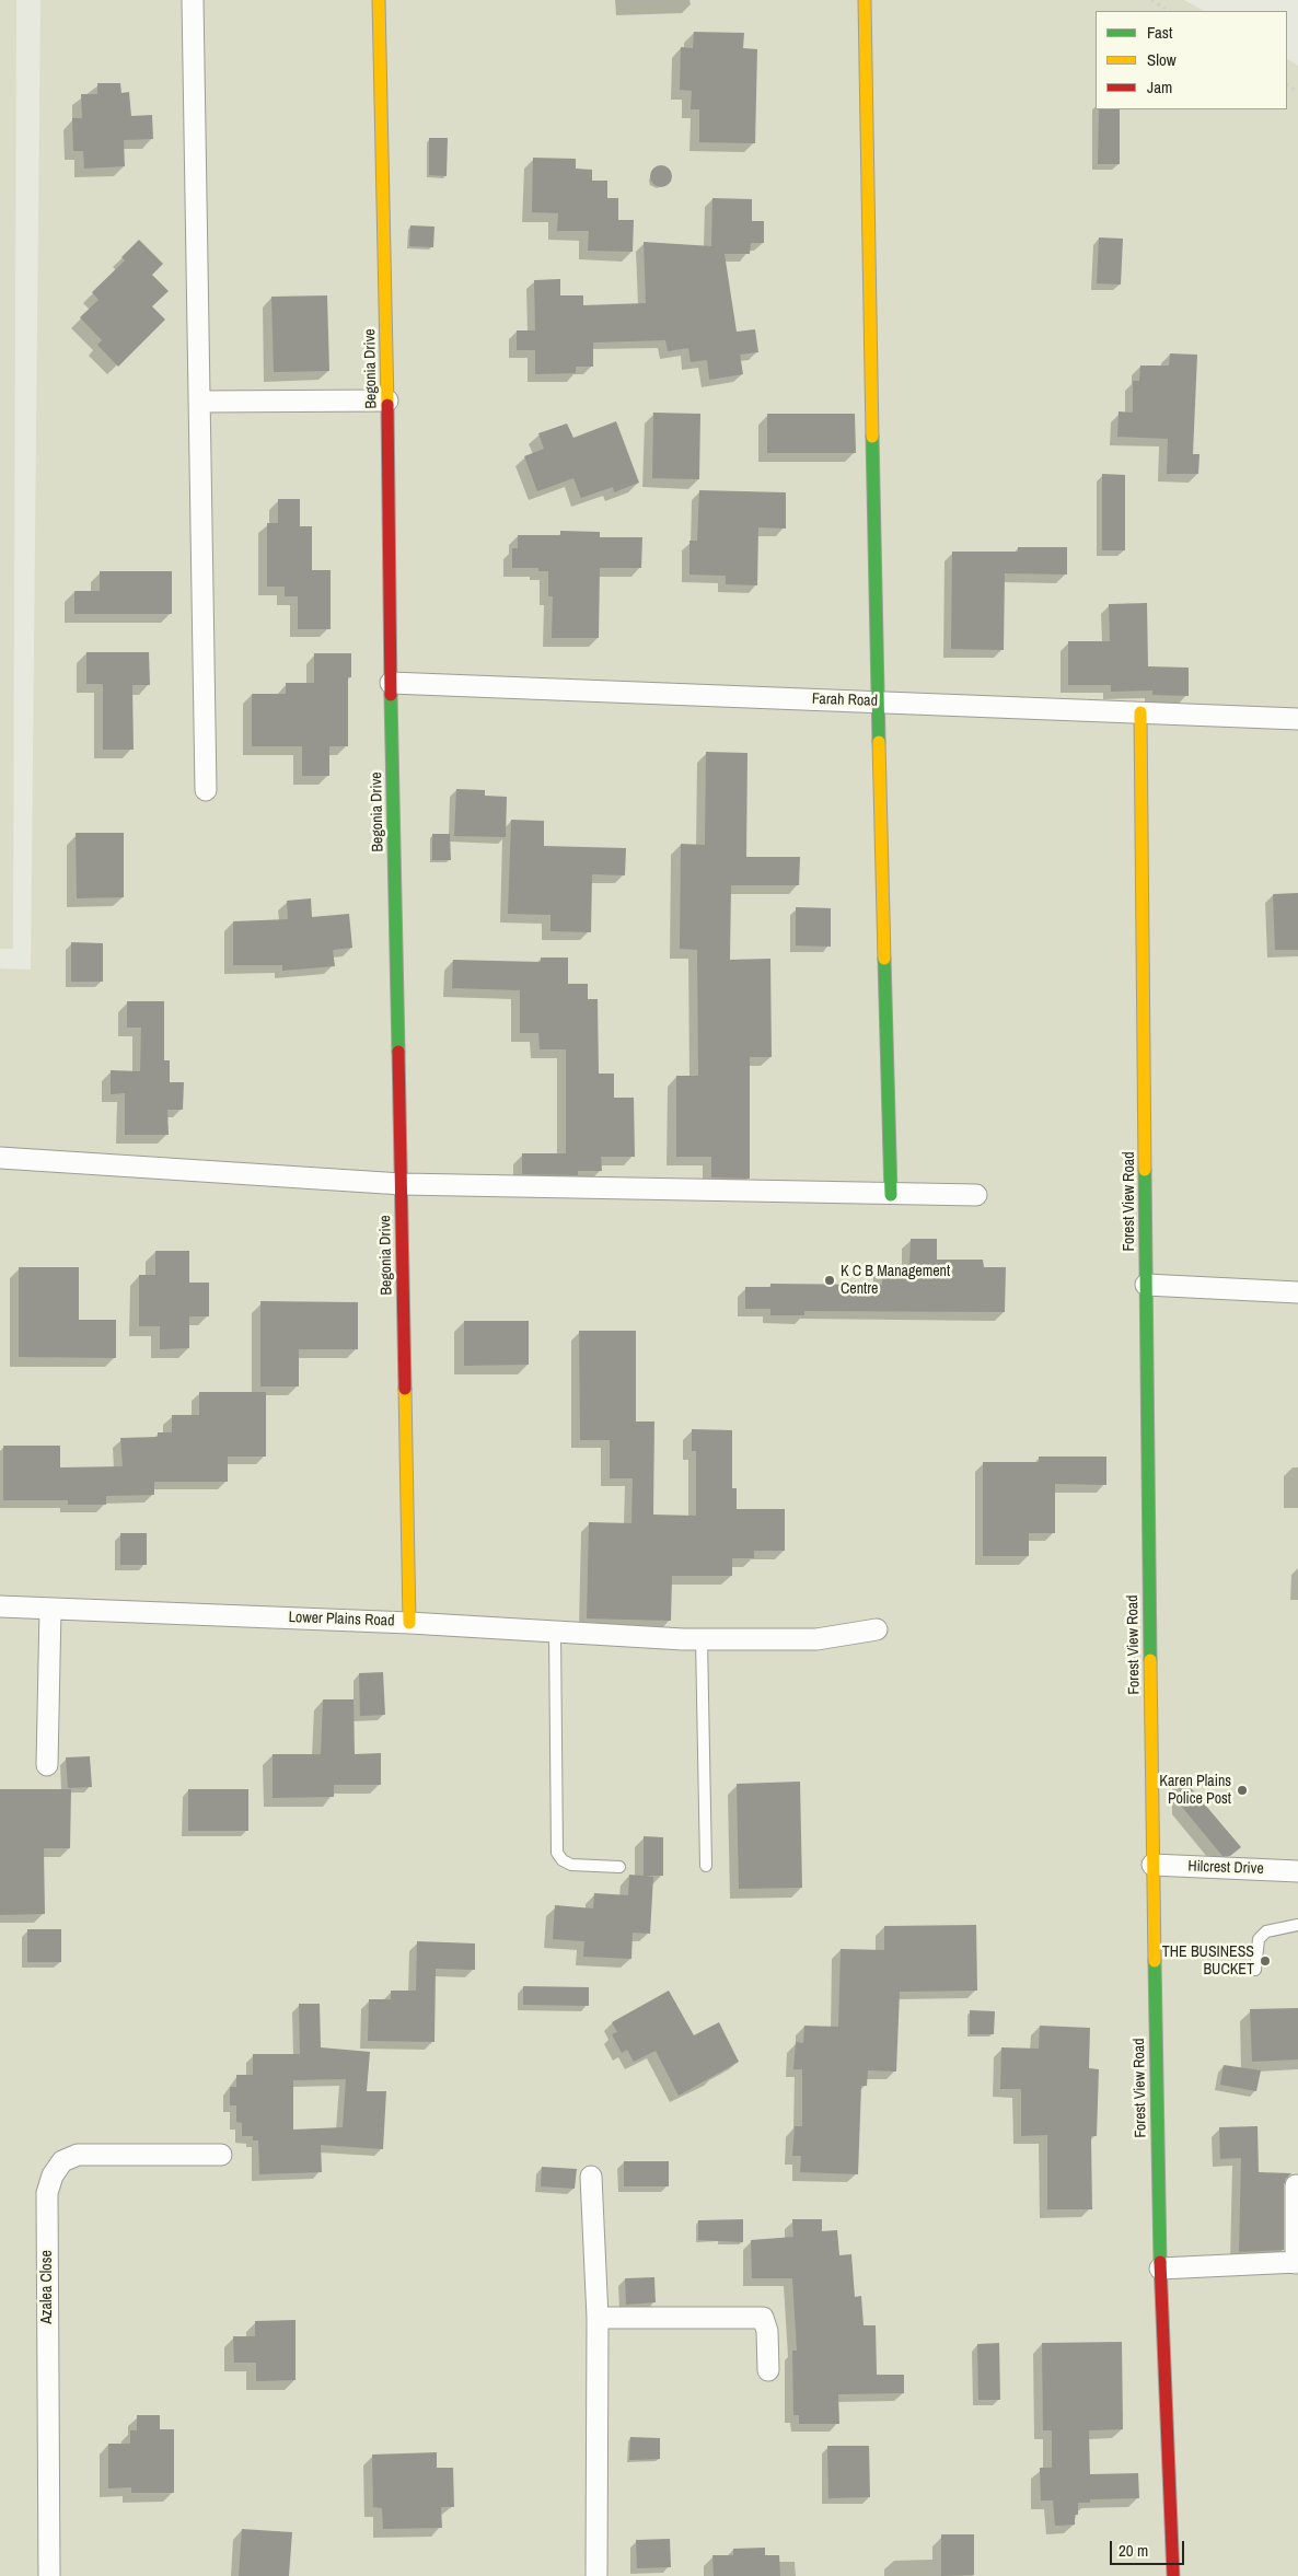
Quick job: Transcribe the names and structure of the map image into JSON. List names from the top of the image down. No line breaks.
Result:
{"streets":{"street":["Begonia Drive","Farah Road","Forest View Road","Lower Plains Road","Hilcrest Drive","Azalea Close"]},"crossings":[["Begonia Drive","Farah Road"],["Begonia Drive","Lower Plains Road"],["Farah Road","Forest View Road"],["Forest View Road","Hilcrest Drive"]],"places":["K C B Management Centre","Karen Plains Police Post","THE BUSINESS BUCKET"],"legend":["Fast","Slow","Jam"],"scale_bar":"20 m"}
